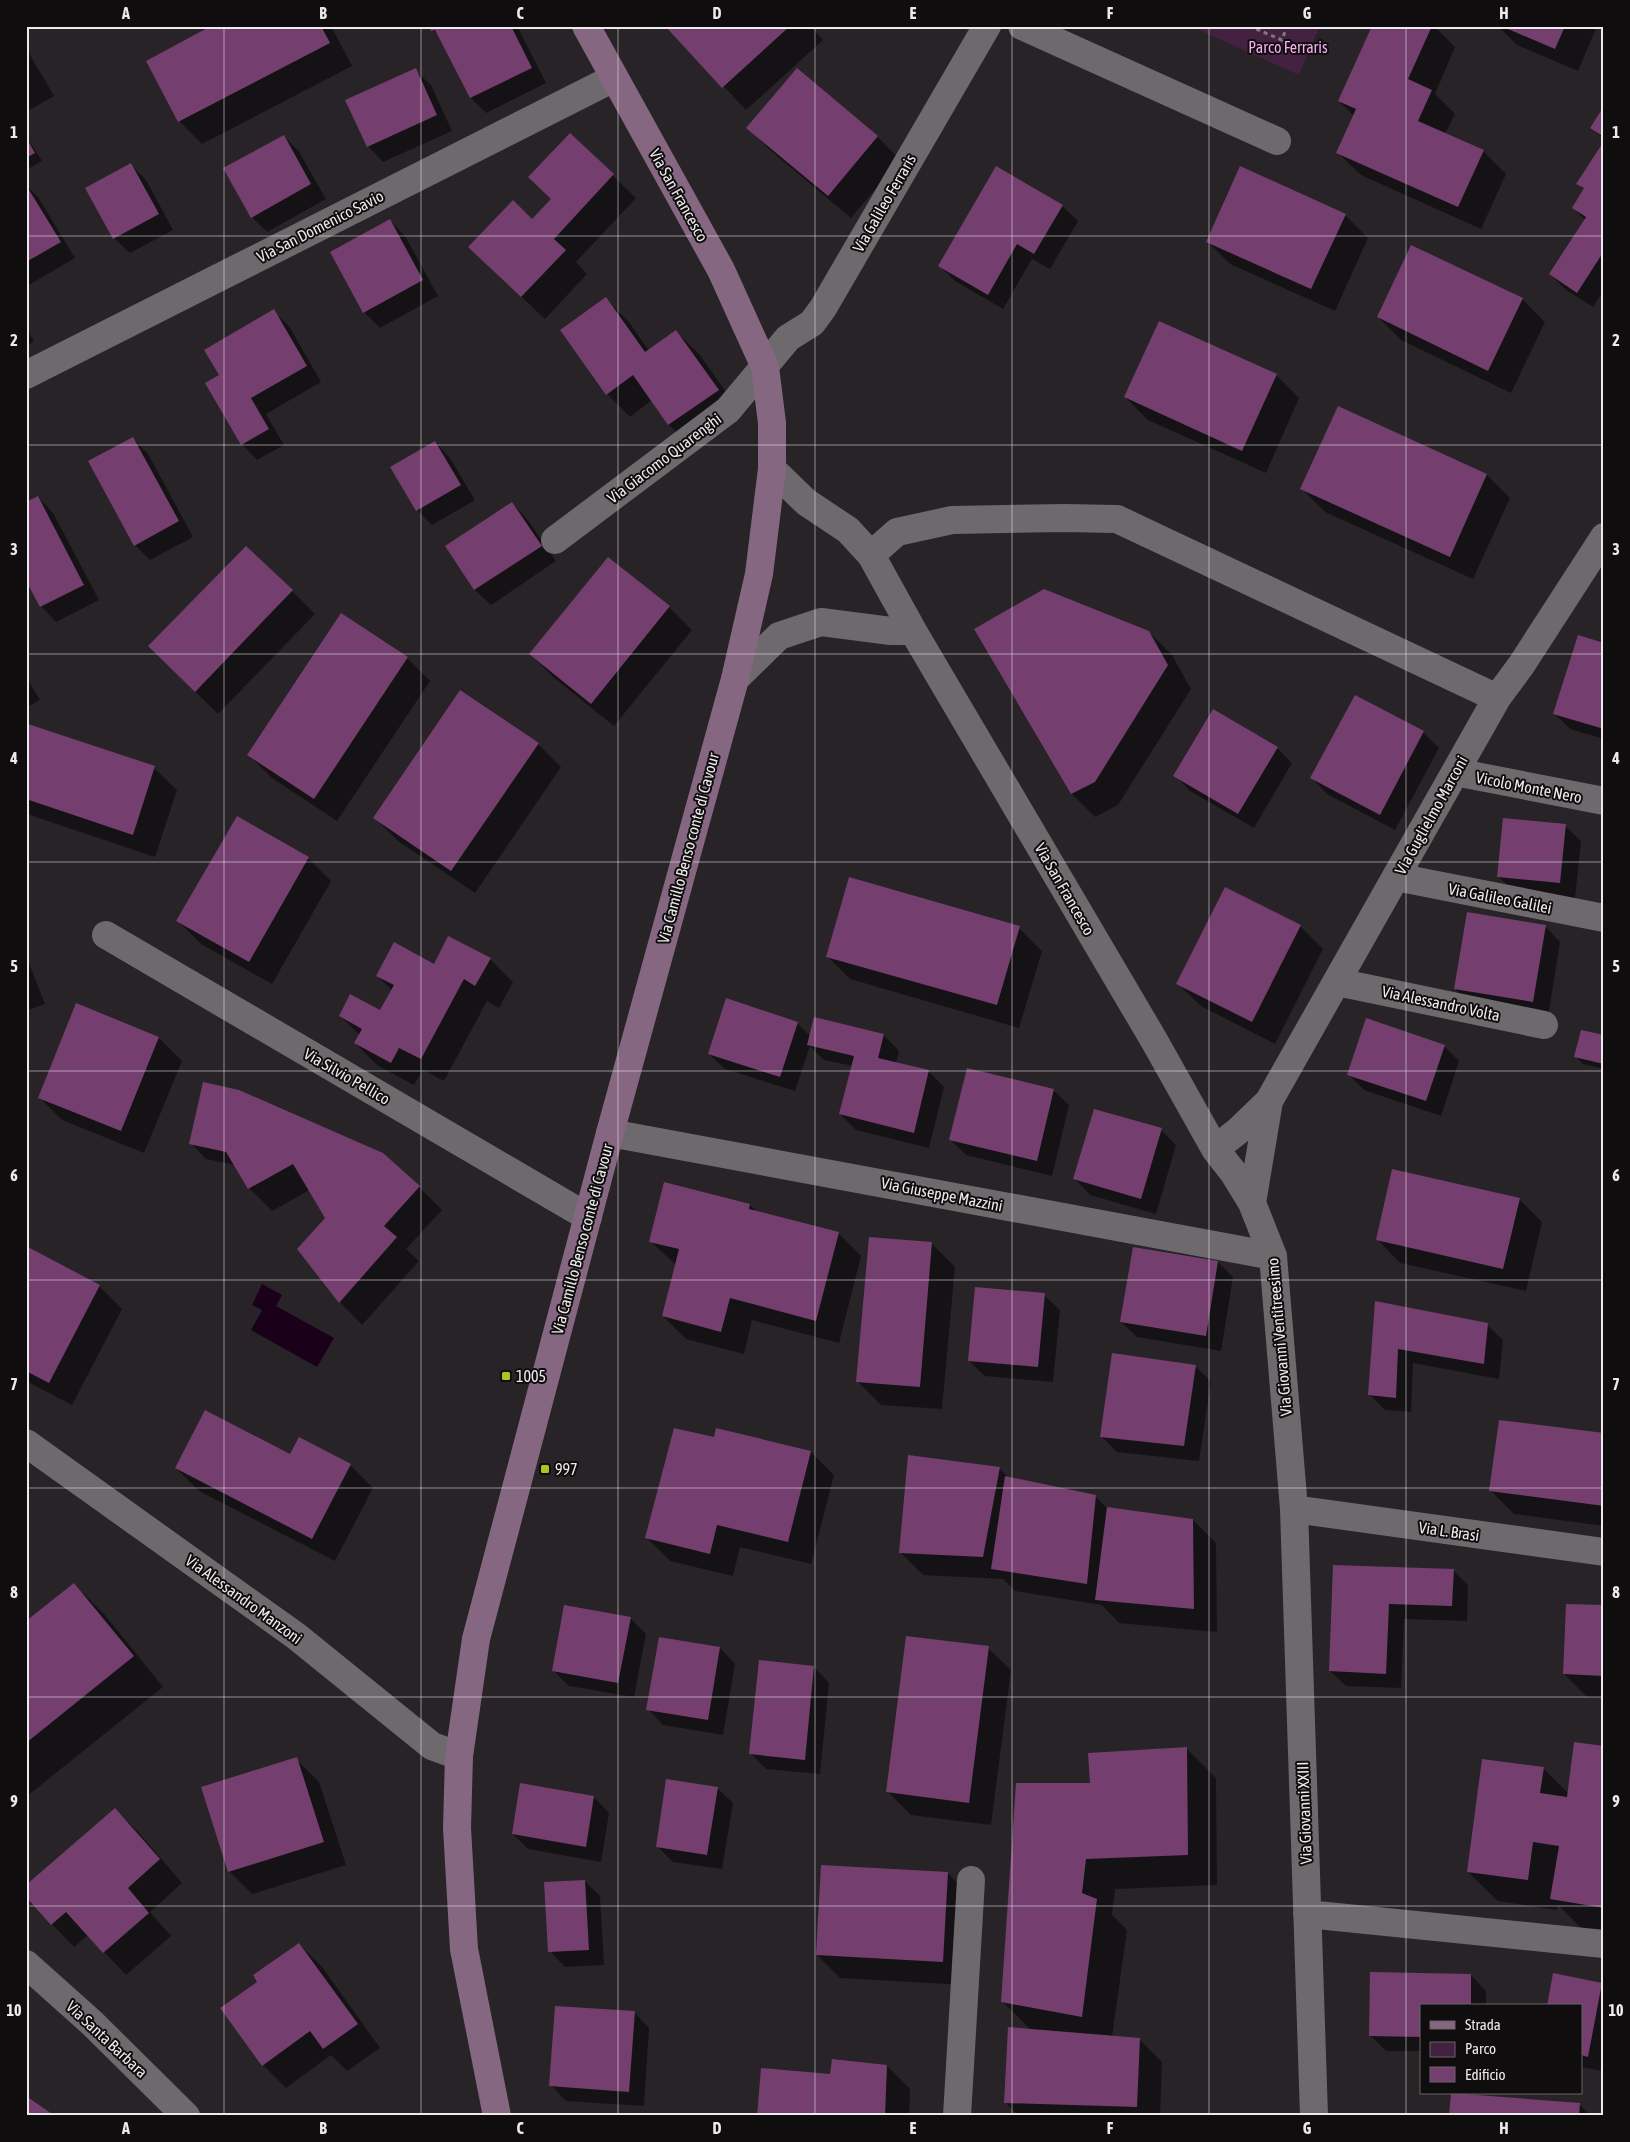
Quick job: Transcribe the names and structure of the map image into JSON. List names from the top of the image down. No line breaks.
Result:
{"streets":{"street":["Via San Francesco","Via Galileo Ferraris","Via San Domenico Savio","Via Giacomo Quarenghi","Vicolo Monte Nero","Via Guglielmo Marconi","Via Camillo Benso conte di Cavour","Via Galileo Galilei","Via Alessandro Volta","Via Silvio Pellico","Via Giuseppe Mazzini","Via Giovanni Ventitreesimo","Via L. Brasi","Via Alessandro Manzoni","Via Giovanni XXIII","Via Santa Barbara"]},"crossings":[["Via San Francesco","Via Galileo Ferraris"],["Via San Francesco","Via San Domenico Savio"],["Via San Francesco","Via Giacomo Quarenghi"],["Via San Francesco","Via Guglielmo Marconi"],["Via San Francesco","Via Camillo Benso conte di Cavour"],["Via San Francesco","Via Giovanni Ventitreesimo"],["Via Galileo Ferraris","Via Giacomo Quarenghi"],["Via Galileo Ferraris","Via Camillo Benso conte di Cavour"],["Via Giacomo Quarenghi","Via Camillo Benso conte di Cavour"],["Vicolo Monte Nero","Via Guglielmo Marconi"],["Via Guglielmo Marconi","Via Galileo Galilei"],["Via Guglielmo Marconi","Via Alessandro Volta"],["Via Guglielmo Marconi","Via Giovanni Ventitreesimo"],["Via Camillo Benso conte di Cavour","Via Silvio Pellico"],["Via Camillo Benso conte di Cavour","Via Giuseppe Mazzini"],["Via Camillo Benso conte di Cavour","Via Alessandro Manzoni"],["Via Giuseppe Mazzini","Via Giovanni Ventitreesimo"],["Via Giovanni Ventitreesimo","Via L. Brasi"],["Via Giovanni Ventitreesimo","Via Giovanni XXIII"],["Via L. Brasi","Via Giovanni XXIII"]],"parks":["Parco Ferraris"],"places":{"transit":["1005","997"]},"legend":["Strada","Parco","Edificio"],"grid":{"columns":["A","B","C","D","E","F","G","H"],"rows":["1","2","3","4","5","6","7","8","9","10"]}}
